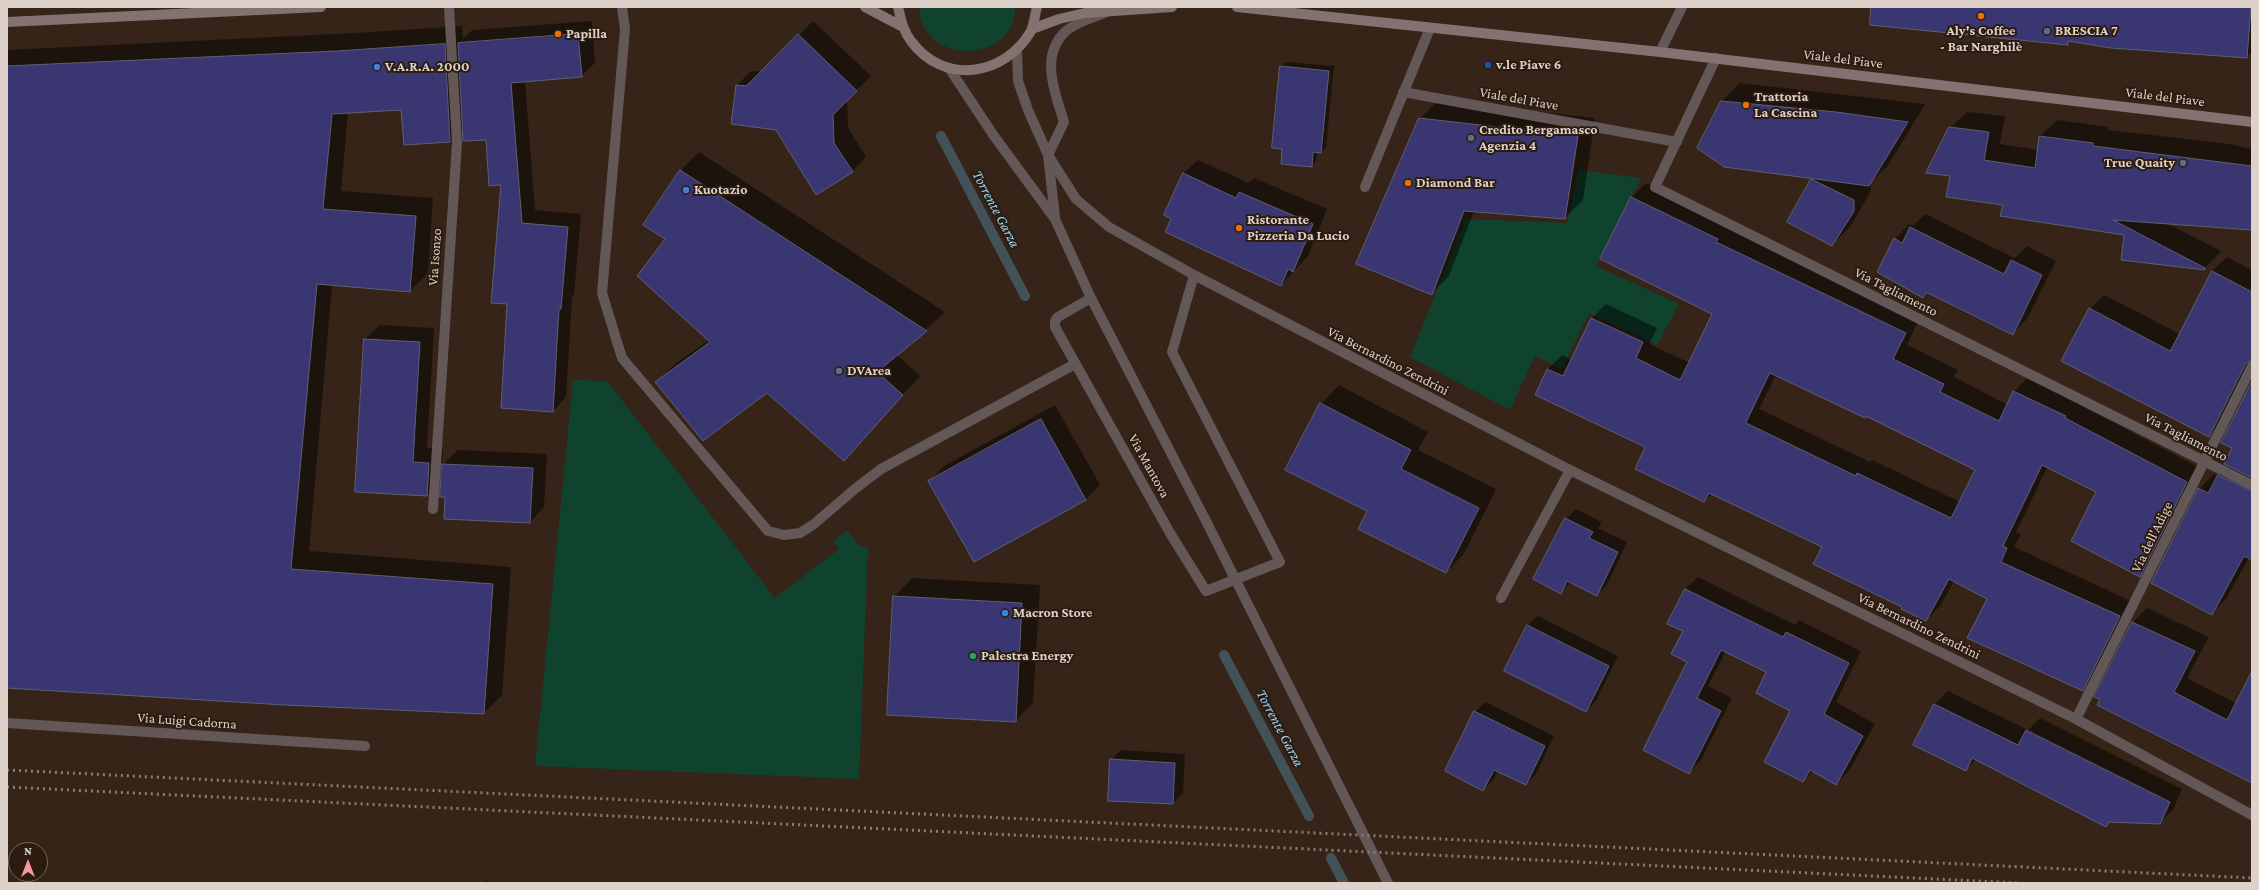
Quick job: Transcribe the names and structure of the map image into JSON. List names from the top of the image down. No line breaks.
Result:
{"streets":{"main road":["Viale del Piave"],"street":["Via Isonzo","Via Tagliamento","Via Bernardino Zendrini","Via Mantova","Via dell'Adige","Via Luigi Cadorna"]},"crossings":[["Viale del Piave","Via Tagliamento"],["Via Tagliamento","Via dell'Adige"],["Via Bernardino Zendrini","Via Mantova"],["Via Bernardino Zendrini","Via dell'Adige"]],"water":["Torrente Garza"],"places":["Aly's Coffee - Bar Narghilè","BRESCIA 7","Papilla","v.le Piave 6","V.A.R.A. 2000","Trattoria La Cascina","Credito Bergamasco Agenzia 4","True Quaity","Diamond Bar","Kuotazio","Ristorante Pizzeria Da Lucio","DVArea","Macron Store","Palestra Energy"],"north":"top"}
